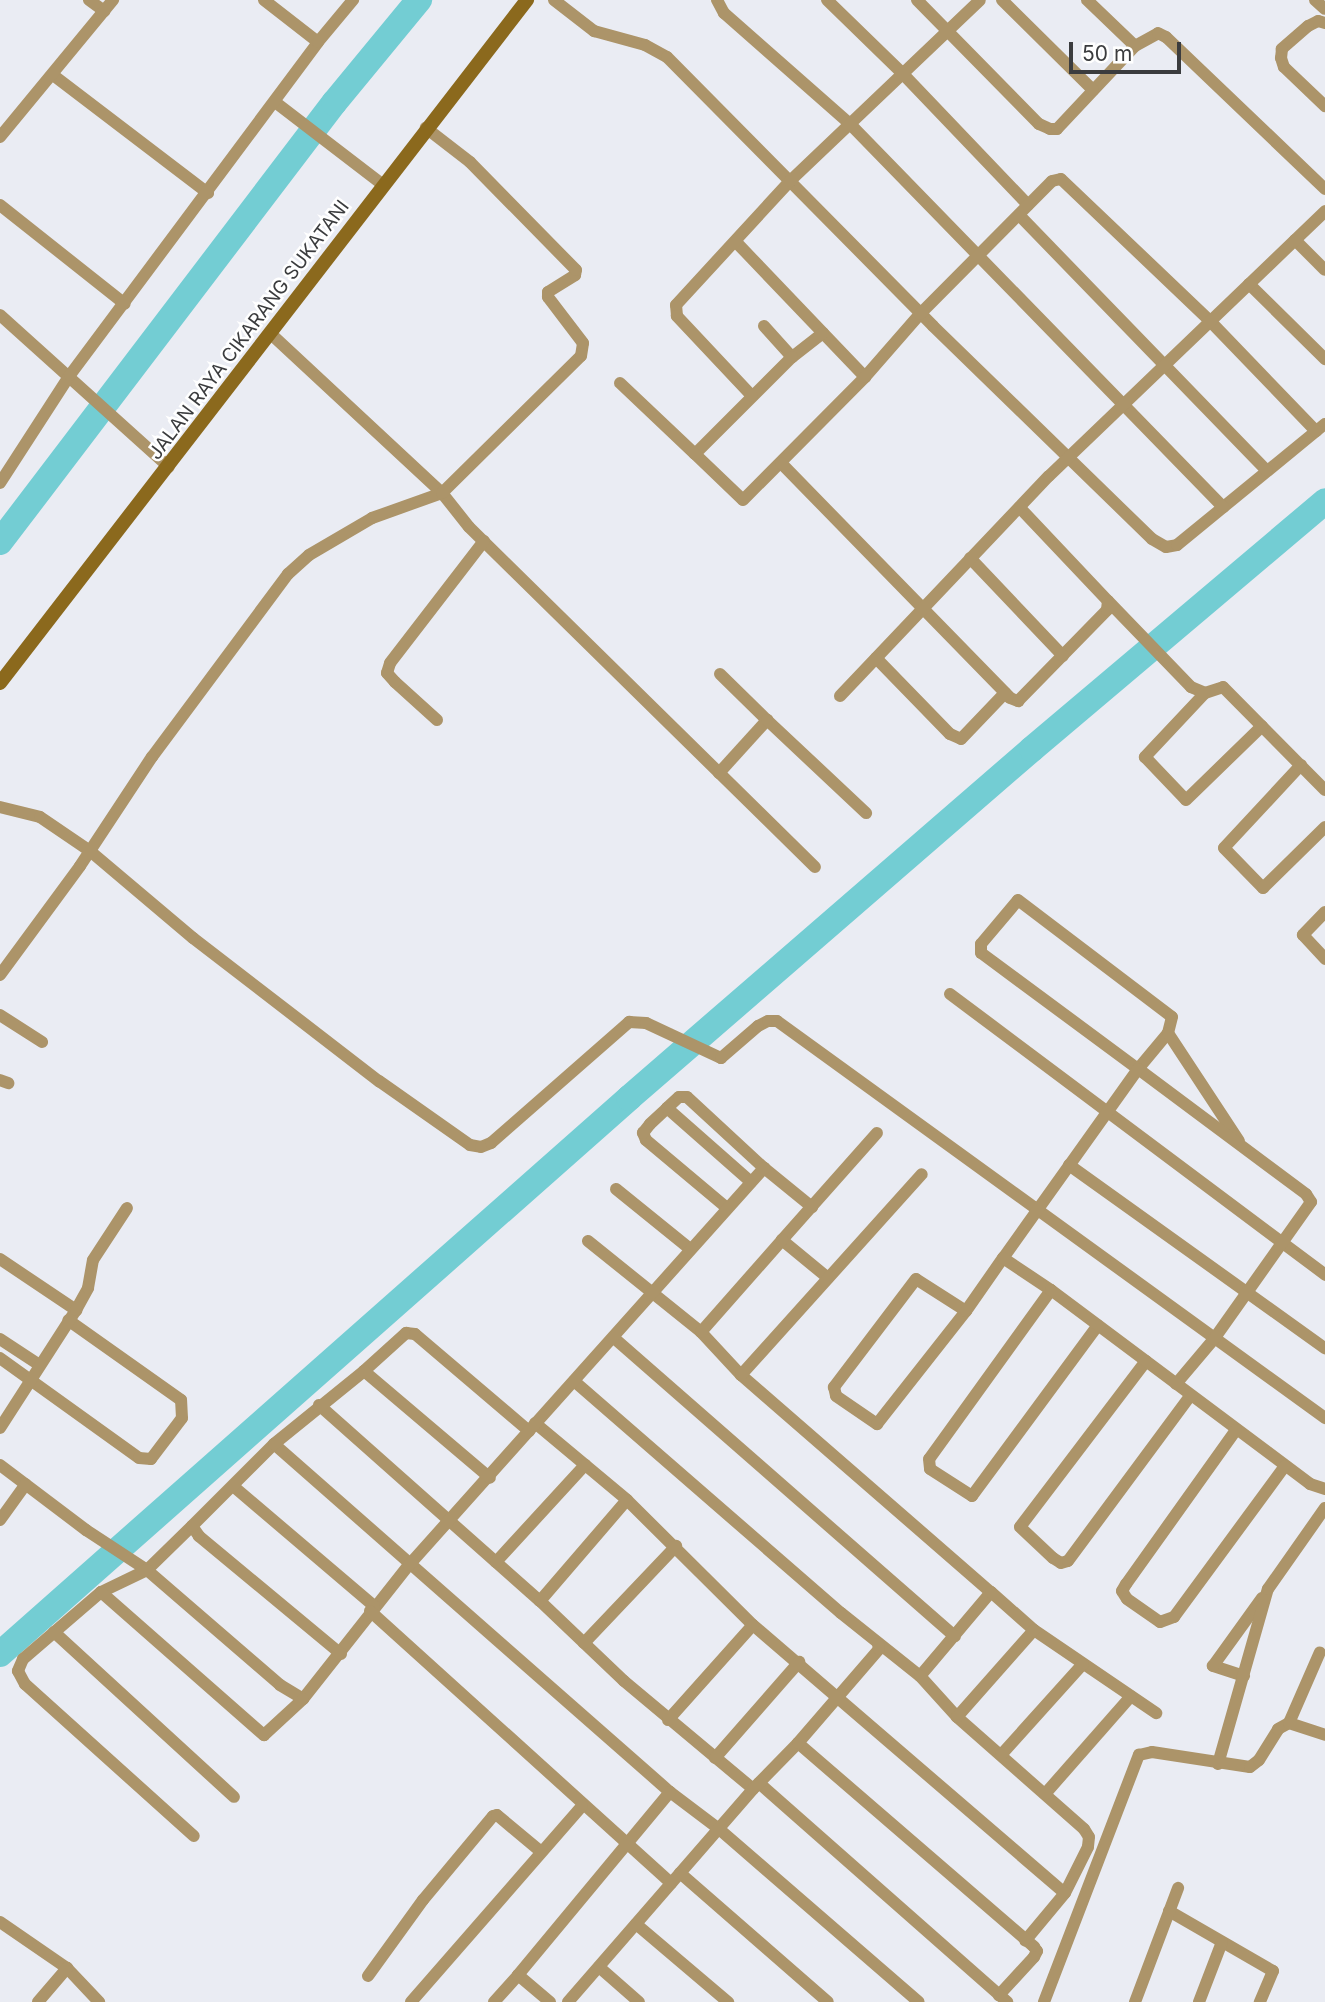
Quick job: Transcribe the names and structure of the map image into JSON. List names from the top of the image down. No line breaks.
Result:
{"streets":{"main road":["JALAN RAYA CIKARANG SUKATANI"]},"scale_bar":"50 m"}
